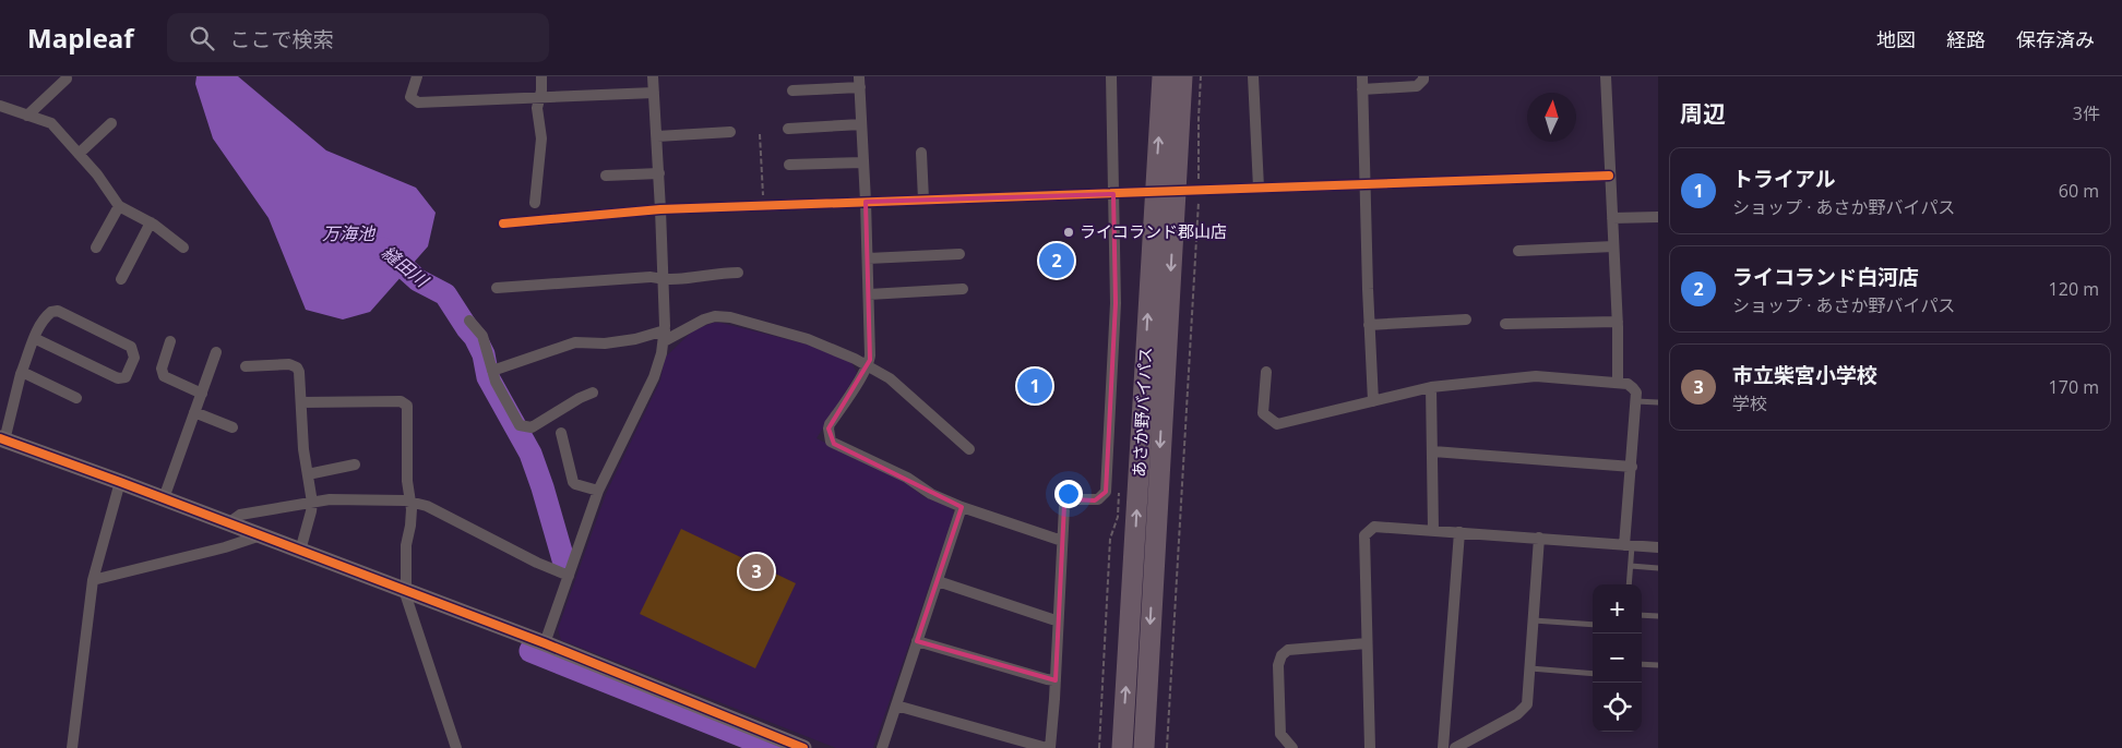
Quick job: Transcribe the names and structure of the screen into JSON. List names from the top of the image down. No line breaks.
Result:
{"streets":{"highway":["あさか野バイパス"]},"water":["万海池","縫田川"],"places":["ライコランド郡山店"],"north":"top","page":{"header":"Mapleaf","search":"ここで検索","nav":["地図","経路","保存済み"],"heading":["周辺","3件"],"list":[{"mark":"1","name":"トライアル","note":"ショップ · あさか野バイパス","value":"60 m"},{"mark":"2","name":"ライコランド白河店","note":"ショップ · あさか野バイパス","value":"120 m"},{"mark":"3","name":"市立柴宮小学校","note":"学校","value":"170 m"}],"pins":["2","1","3"],"map_buttons":["+","−"]}}
